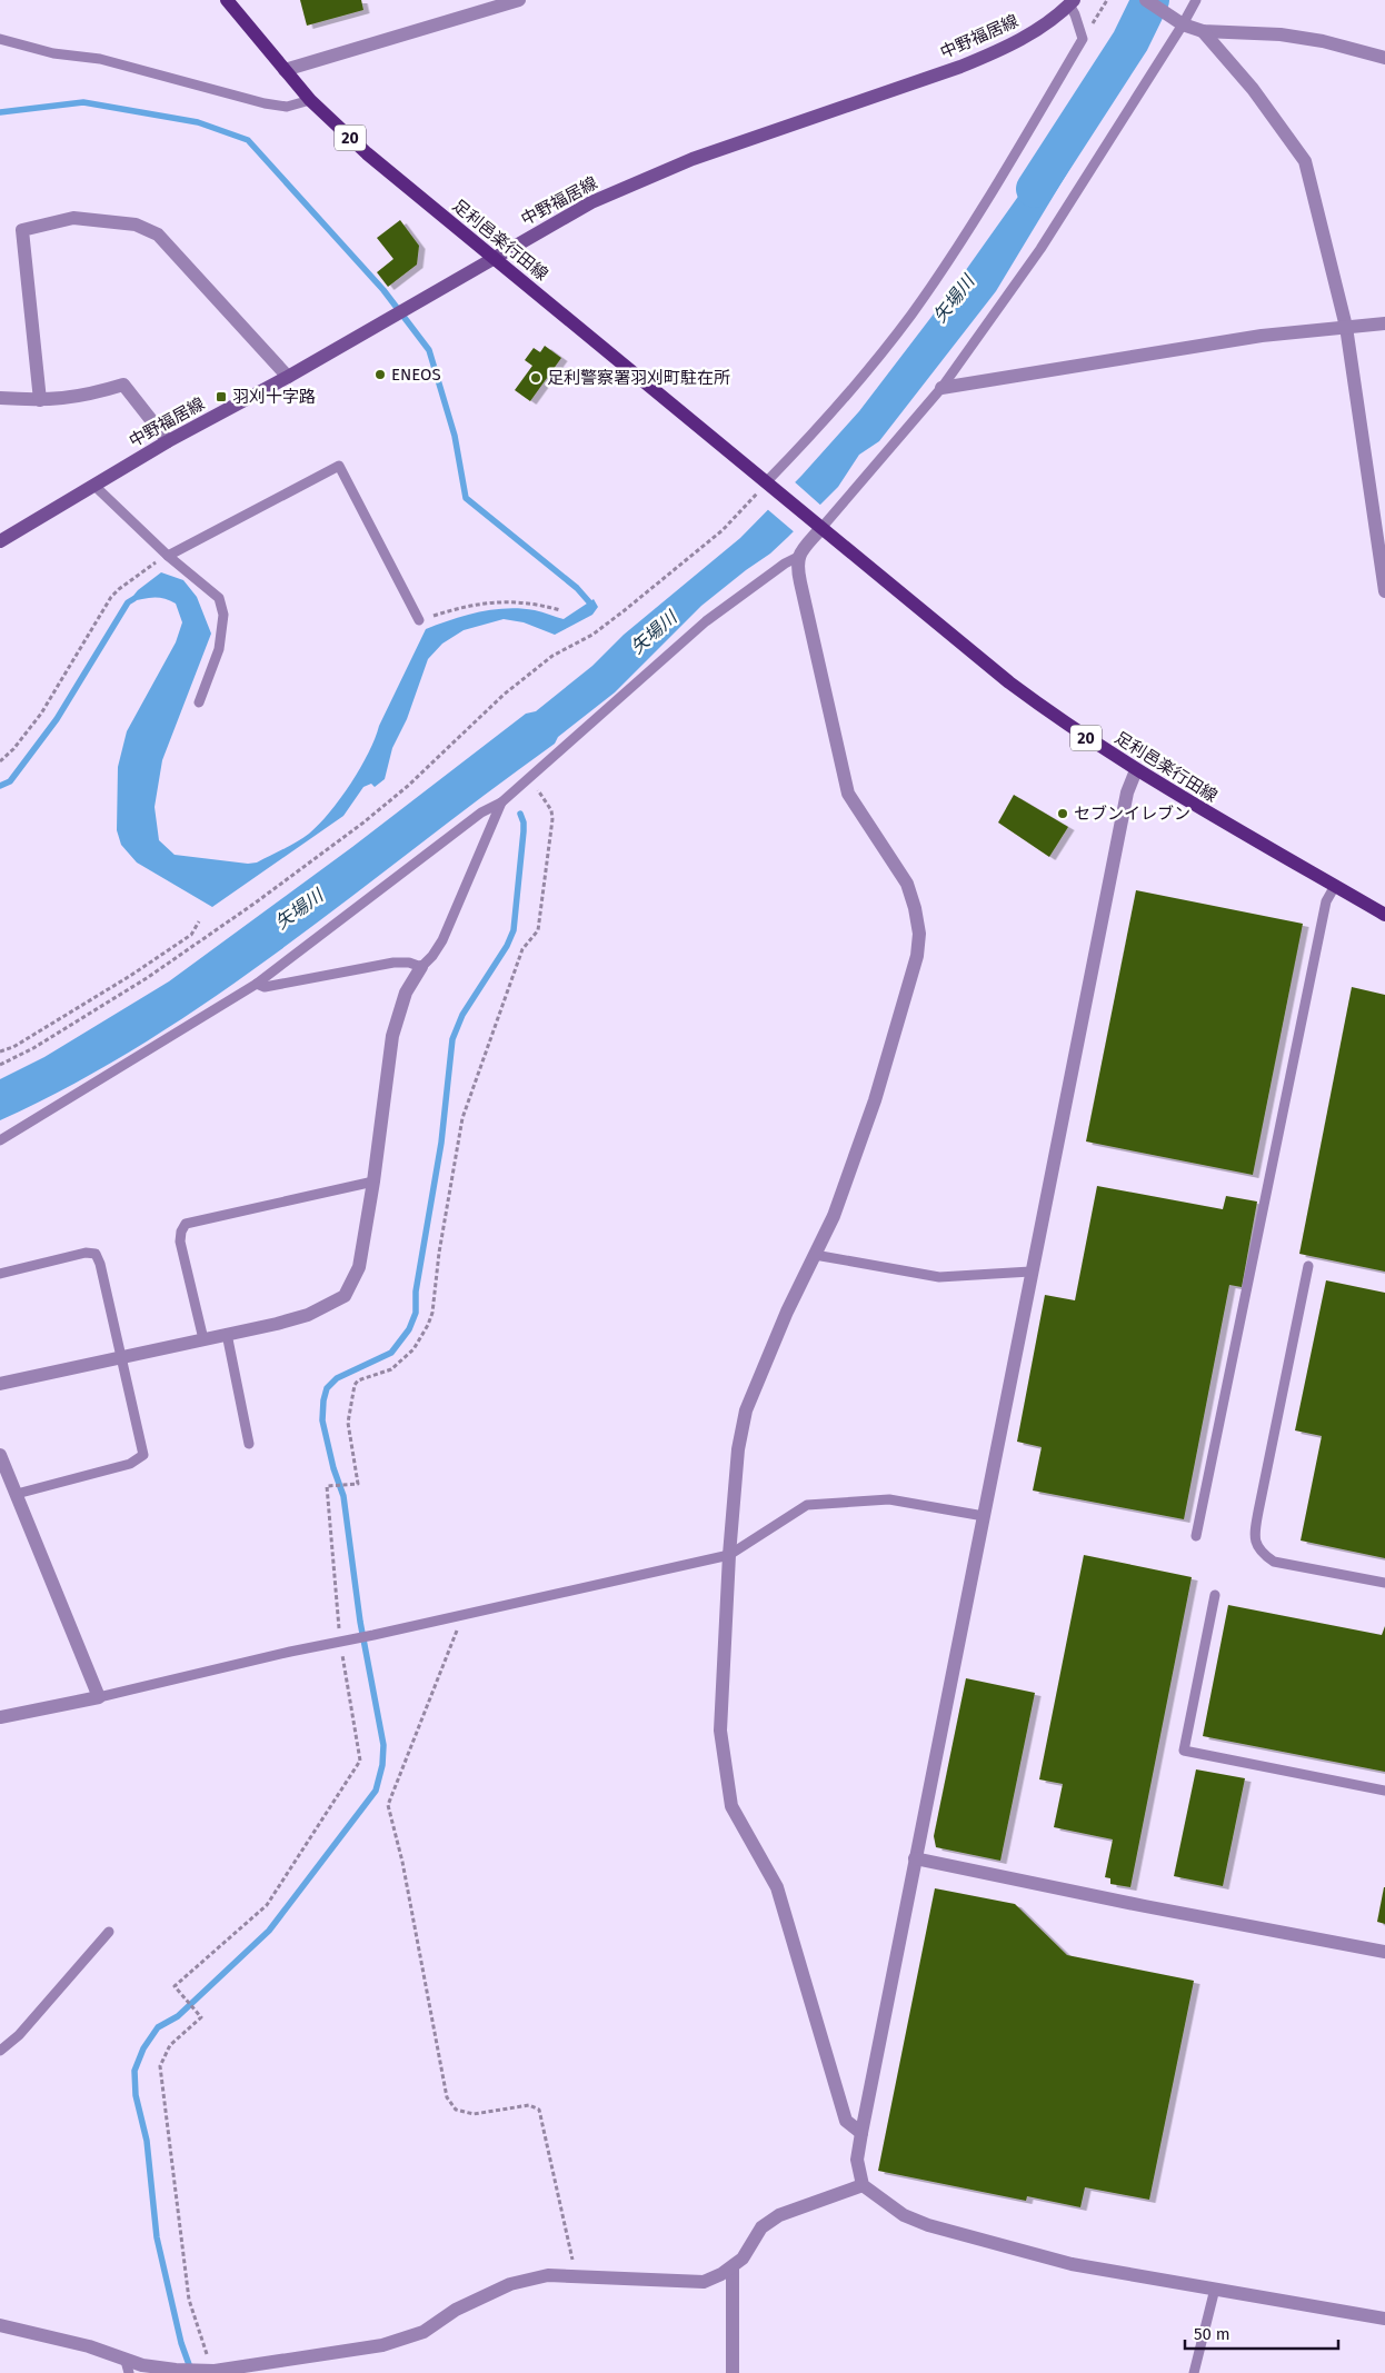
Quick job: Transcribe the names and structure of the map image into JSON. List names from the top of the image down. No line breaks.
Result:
{"streets":{"main road":["中野福居線","20","足利邑楽行田線"]},"crossings":[["中野福居線","足利邑楽行田線"],["20","足利邑楽行田線"]],"water":["矢場川"],"places":{"other":["ENEOS","足利警察署羽刈町駐在所","セブンイレブン"],"transit":["羽刈十字路"]},"scale_bar":"50 m"}
